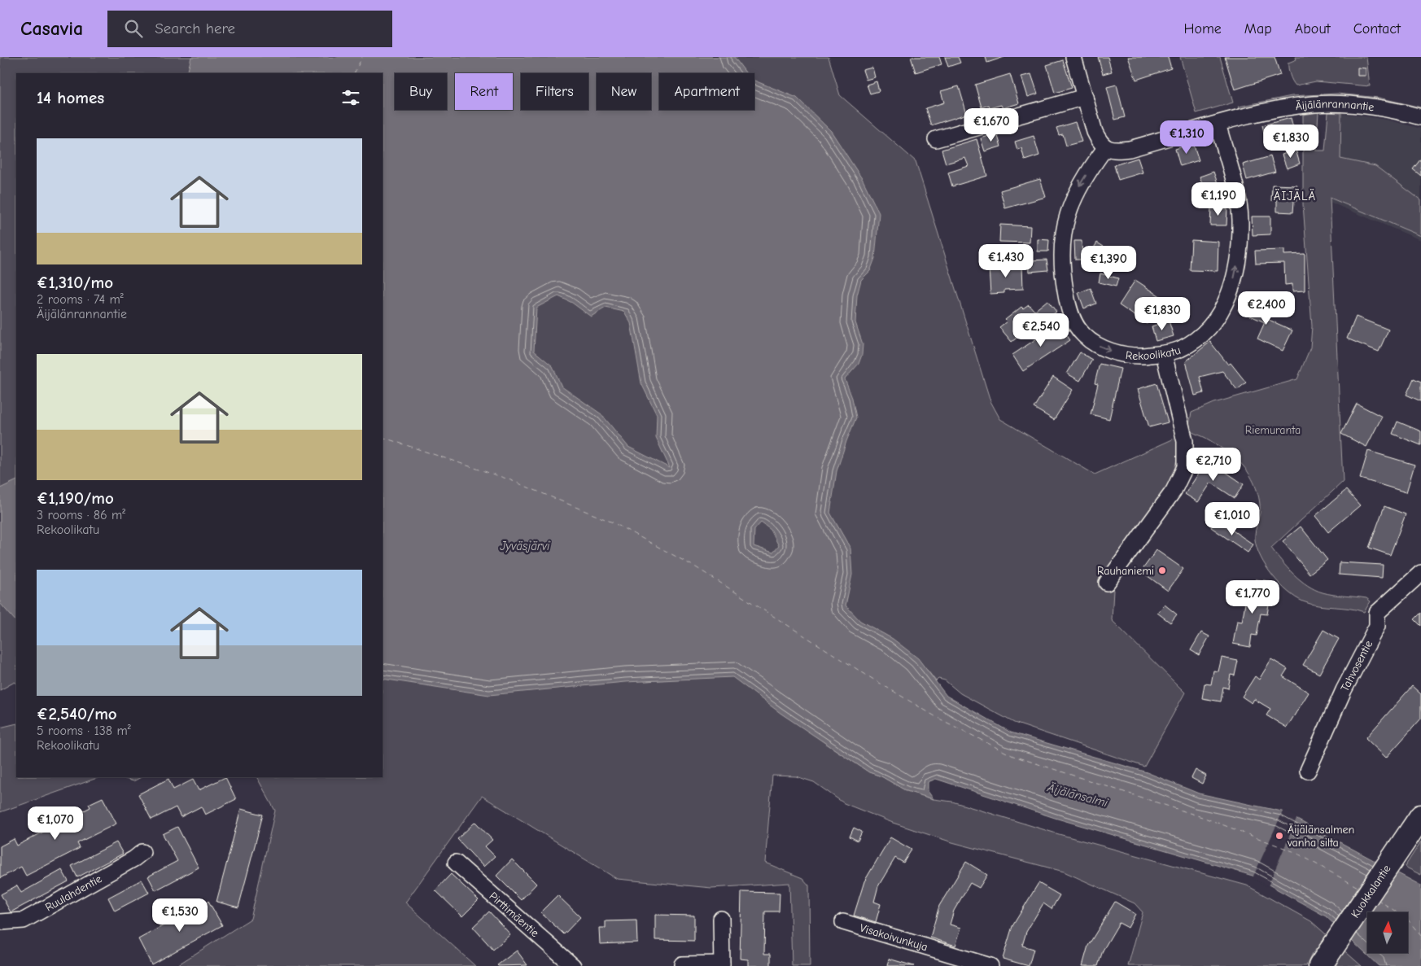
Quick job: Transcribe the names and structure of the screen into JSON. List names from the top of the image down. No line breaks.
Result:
{"streets":{"main road":["Kuokkalantie"],"street":["Äijälänrannantie","Rekoolikatu","Tahvosentie","Ruulahdentie","Pirttimäentie","Visakoivunkuja"]},"crossings":[["Äijälänrannantie","Rekoolikatu"]],"districts":["ÄIJÄLÄ"],"water":["Jyväsjärvi","Äijälänsalmi"],"parks":["Riemuranta"],"places":["Rauhaniemi","Äijälänsalmen vanha silta"],"north":"top","page":{"header":"Casavia","search":"Search here","nav":["Home","Map","About","Contact"],"chip":["Buy","Rent","Filters","New","Apartment"],"heading":"14 homes","price":["€1,670","€1,310","€1,830","€1,190","€1,430","€1,390","€2,400","€1,830","€2,540","€2,710","€1,010","€1,770","€1,070","€1,530"],"list":[{"name":"€1,310/mo","note":"2 rooms · 74 m² · Äijälänrannantie"},{"name":"€1,190/mo","note":"3 rooms · 86 m² · Rekoolikatu"},{"name":"€2,540/mo","note":"5 rooms · 138 m² · Rekoolikatu"}]}}
